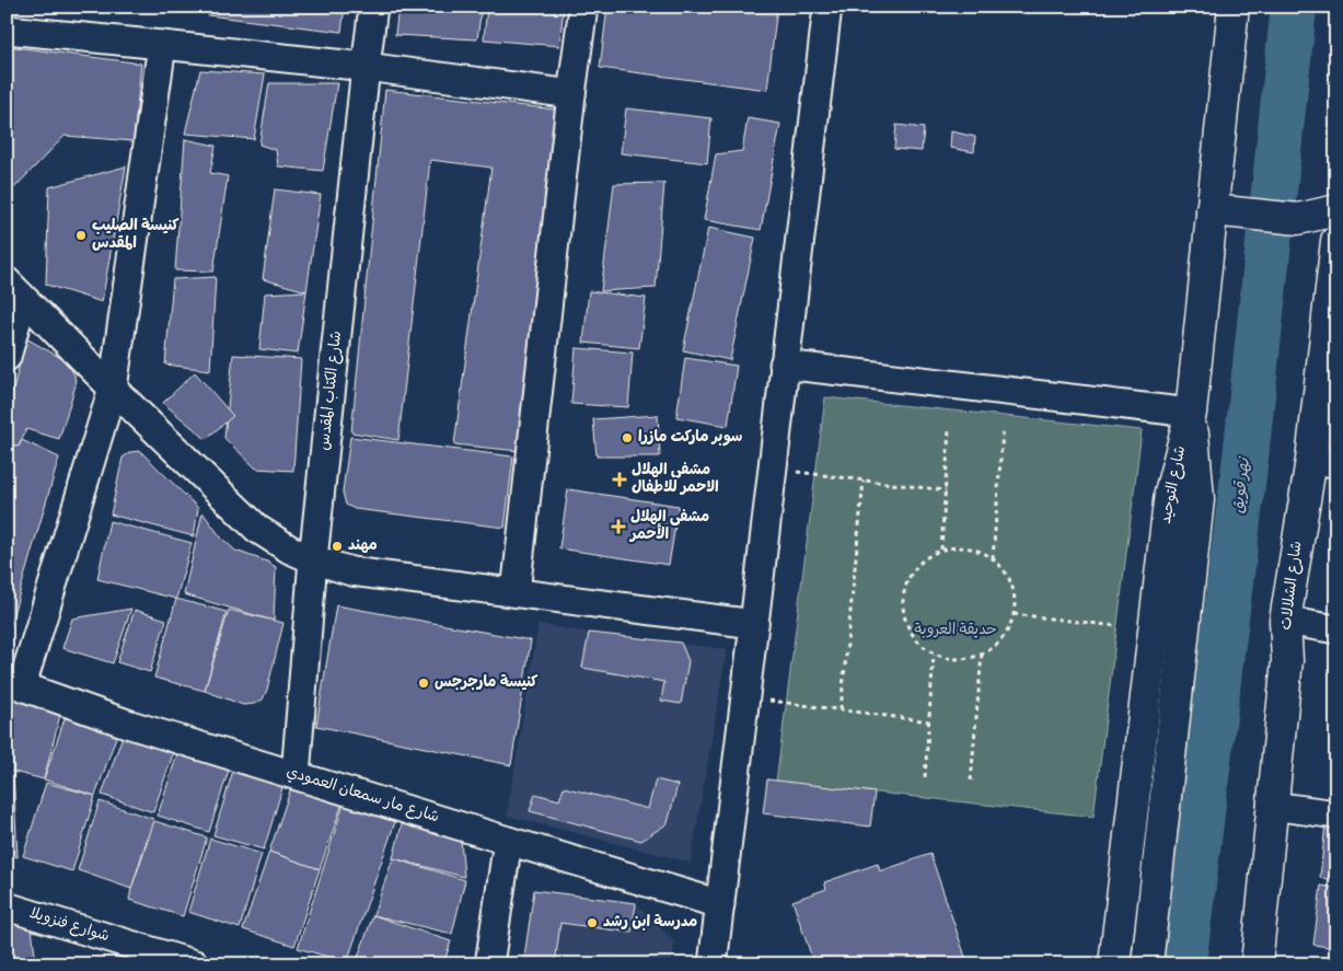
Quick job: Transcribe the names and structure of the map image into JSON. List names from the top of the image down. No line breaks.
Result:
{"streets":{"main road":["شارع التوحيد","شارع الشلالات"],"street":["شارع الكتاب المقدس","شارع مار سمعان العمودي","شوارع فنزويلا"]},"crossings":[["شارع الكتاب المقدس","شارع مار سمعان العمودي"]],"water":["نهر قويق"],"parks":["حديقة العروبة"],"places":{"other":["كنيسة الصليب المقدس","سوبر ماركت مازرا","مهند","كنيسة مارجرجس","مدرسة ابن رشد"],"health":["مشفى الهلال الاحمر للاطفال","مشفى الهلال الأحمر"]}}
